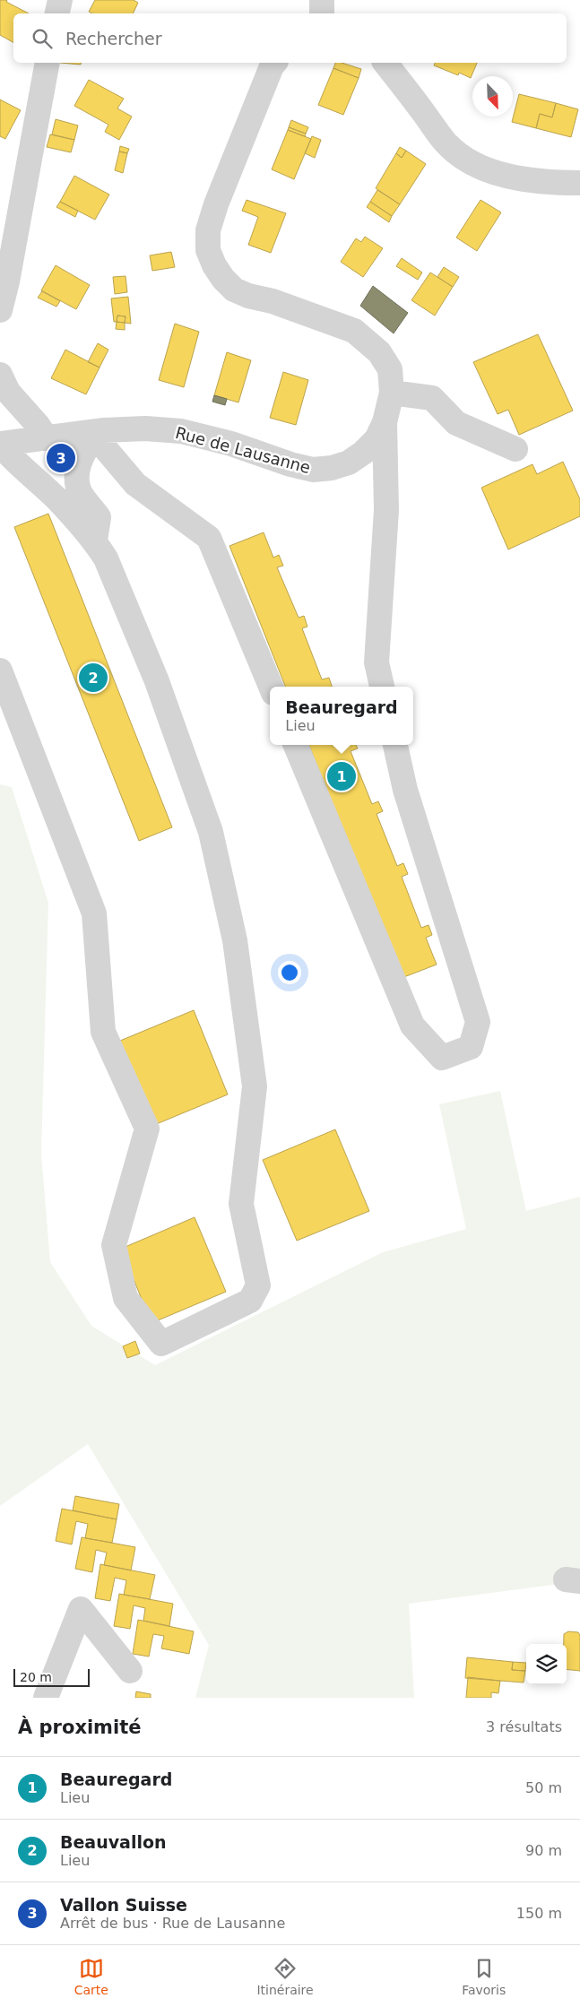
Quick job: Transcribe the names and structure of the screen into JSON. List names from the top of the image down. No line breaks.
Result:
{"streets":{"street":["Rue de Lausanne"]},"scale_bar":"20 m","north":"bottom right","page":{"search":"Rechercher","pins":["3","2","1"],"popup":["Beauregard","Lieu"],"scale":"20 m","heading":["À proximité","3 résultats"],"list":[{"mark":"1","name":"Beauregard","note":"Lieu","value":"50 m"},{"mark":"2","name":"Beauvallon","note":"Lieu","value":"90 m"},{"mark":"3","name":"Vallon Suisse","note":"Arrêt de bus · Rue de Lausanne","value":"150 m"}],"nav":["Carte","Itinéraire","Favoris"]}}
